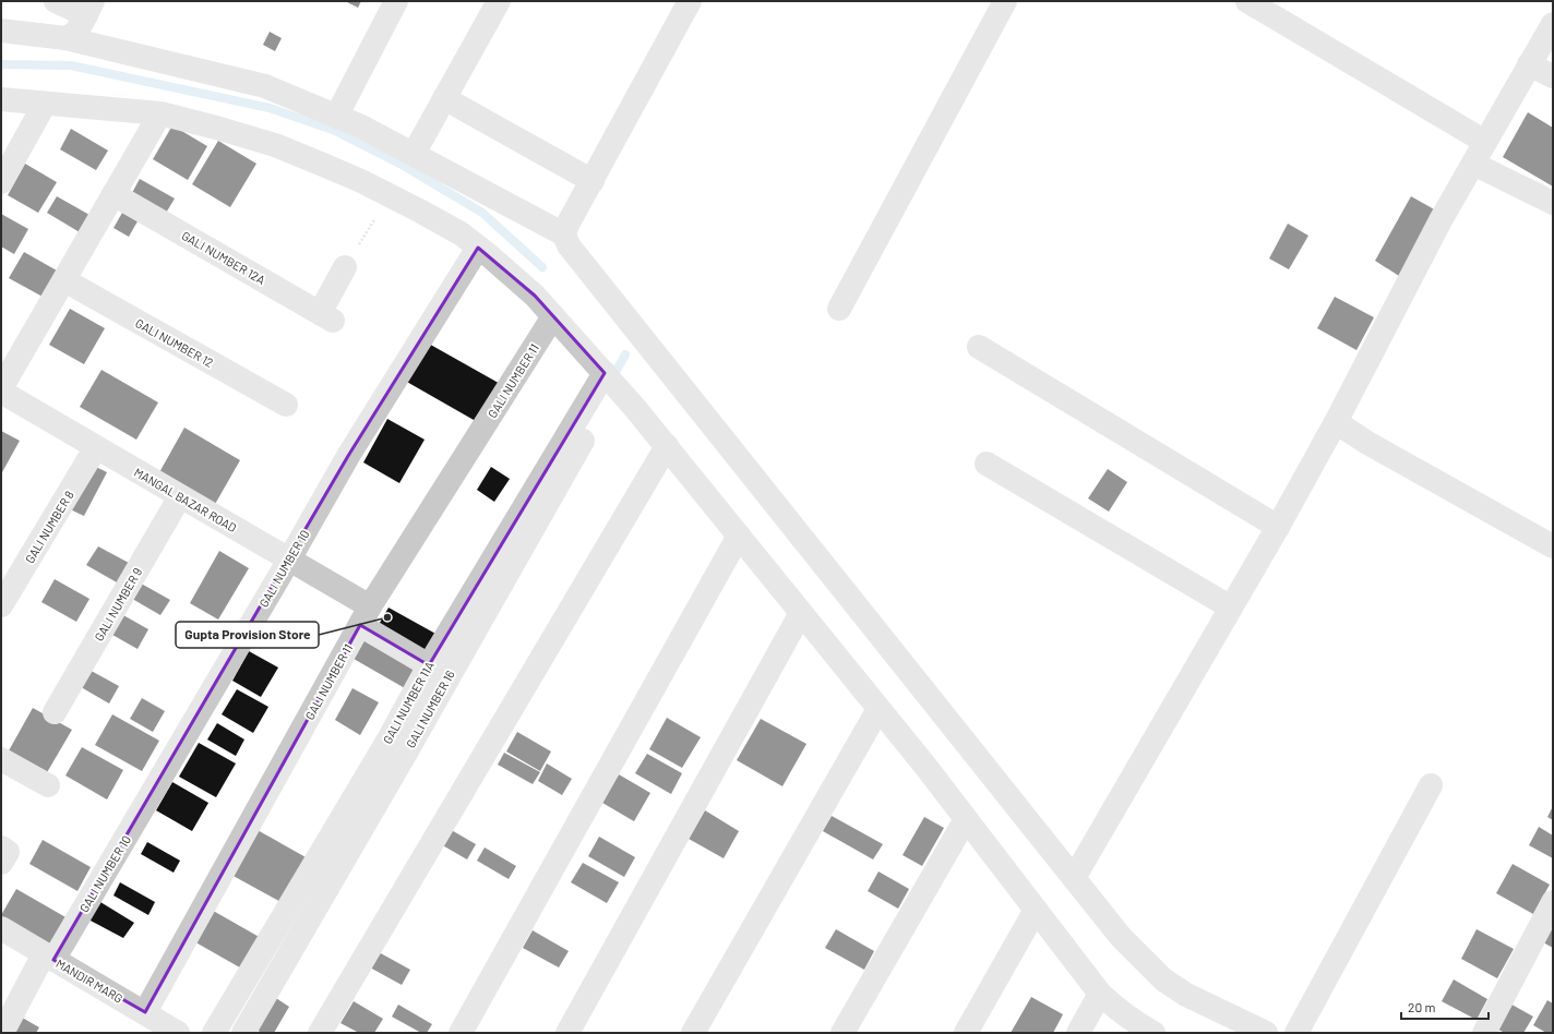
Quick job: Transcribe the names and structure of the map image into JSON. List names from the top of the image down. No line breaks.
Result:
{"streets":{"street":["GALI NUMBER 12A","GALI NUMBER 12","GALI NUMBER 11","MANGAL BAZAR ROAD","GALI NUMBER 8","GALI NUMBER 10","GALI NUMBER 9","GALI NUMBER 11A","GALI NUMBER 16","MANDIR MARG"]},"crossings":[["GALI NUMBER 11","MANGAL BAZAR ROAD"],["GALI NUMBER 11","MANDIR MARG"],["MANGAL BAZAR ROAD","GALI NUMBER 8"],["MANGAL BAZAR ROAD","GALI NUMBER 10"],["MANGAL BAZAR ROAD","GALI NUMBER 9"],["MANGAL BAZAR ROAD","GALI NUMBER 11A"],["GALI NUMBER 10","MANDIR MARG"],["GALI NUMBER 11A","GALI NUMBER 16"]],"places":["Gupta Provision Store"],"scale_bar":"20 m"}
